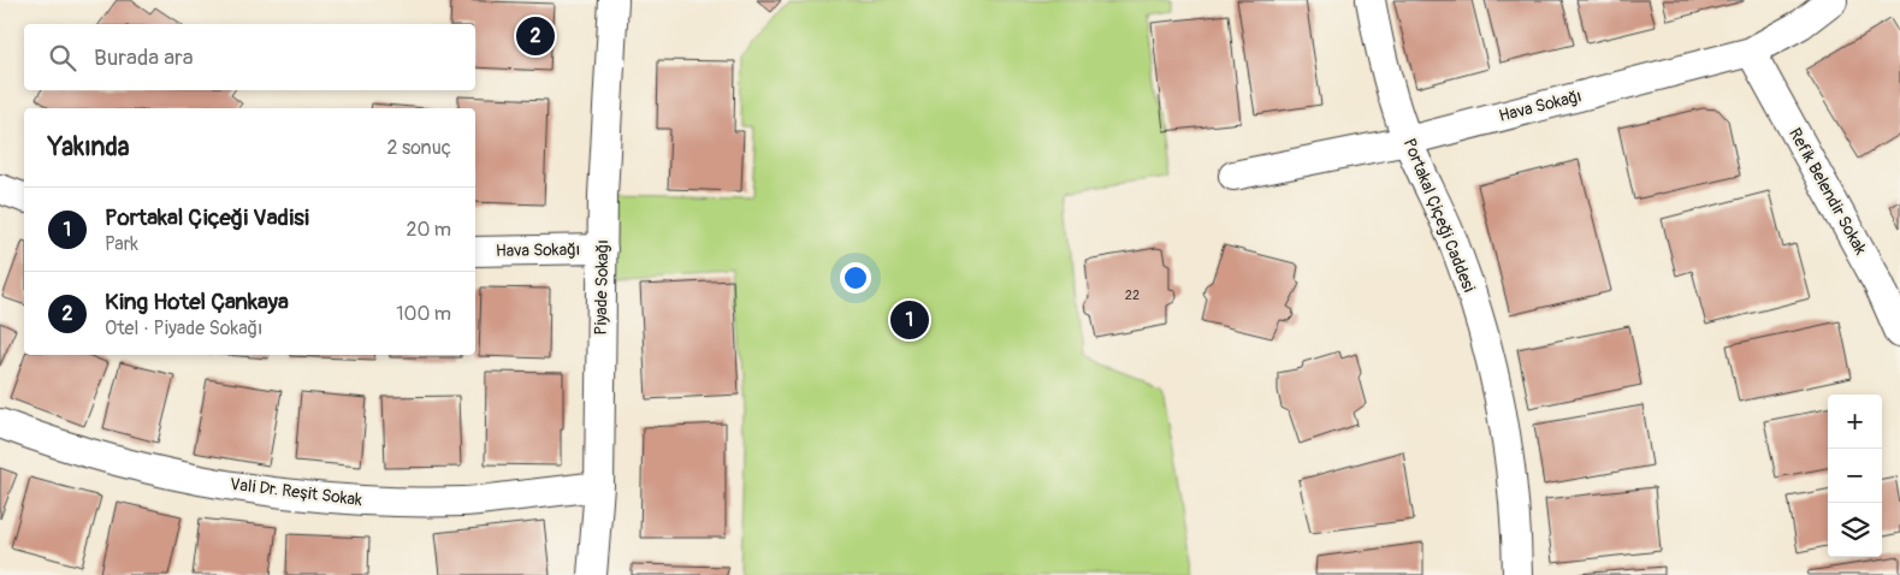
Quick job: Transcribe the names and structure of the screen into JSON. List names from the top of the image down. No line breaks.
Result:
{"streets":{"street":["Hava Sokağı","Refik Belendir Sokak","Portakal Çiçeği Caddesi","Piyade Sokağı","Vali Dr. Reşit Sokak"]},"crossings":[["Hava Sokağı","Refik Belendir Sokak"],["Hava Sokağı","Portakal Çiçeği Caddesi"],["Hava Sokağı","Piyade Sokağı"],["Piyade Sokağı","Vali Dr. Reşit Sokak"]],"house_numbers":["22"],"page":{"pins":["2","1"],"search":"Burada ara","heading":["Yakında","2 sonuç"],"list":[{"mark":"1","name":"Portakal Çiçeği Vadisi","note":"Park","value":"20 m"},{"mark":"2","name":"King Hotel Çankaya","note":"Otel · Piyade Sokağı","value":"100 m"}],"map_buttons":["+","−"]}}
